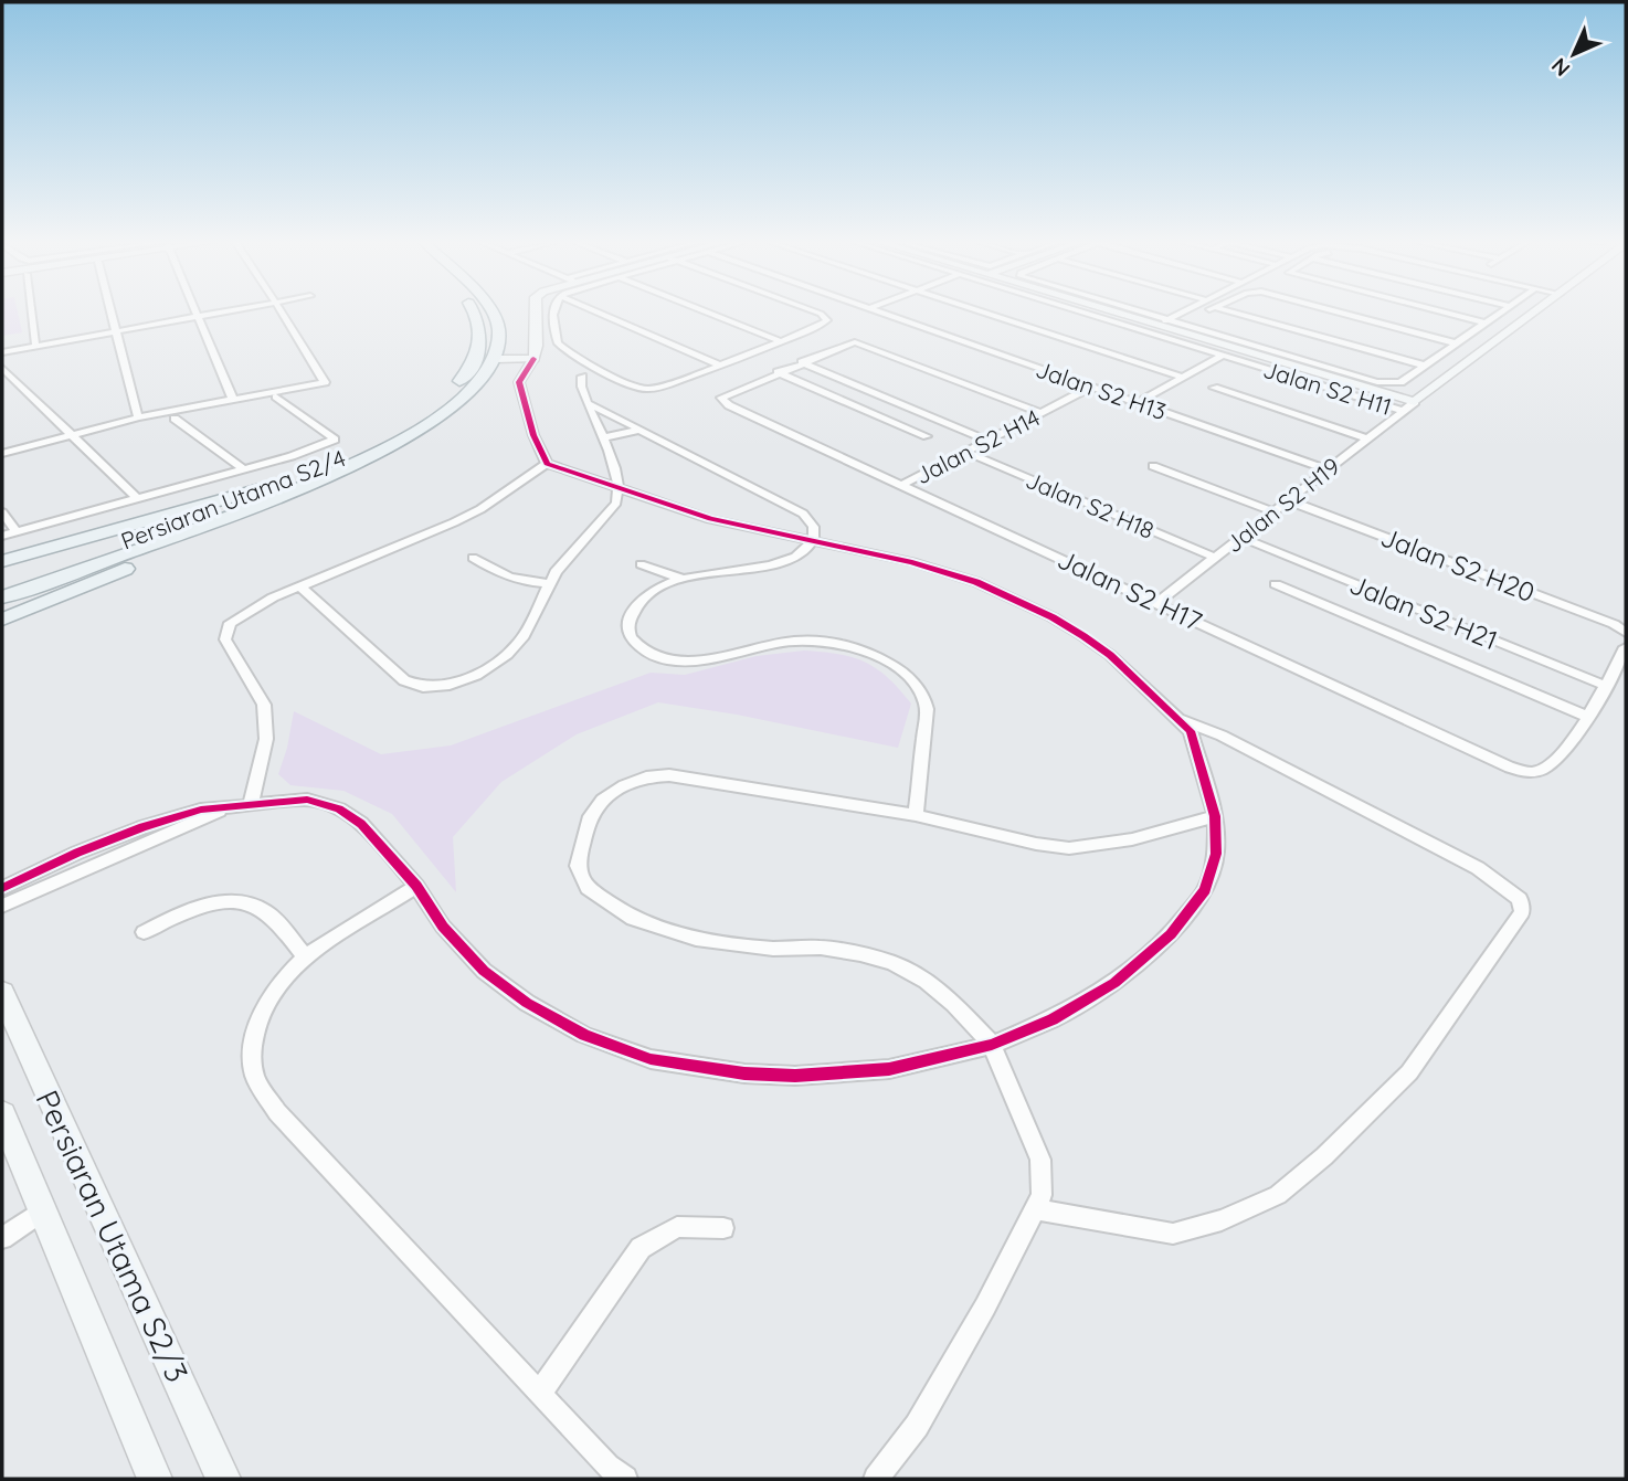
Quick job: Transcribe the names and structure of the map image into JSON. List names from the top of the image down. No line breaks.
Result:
{"streets":{"main road":["Persiaran Utama S2/4"],"street":["Jalan S2 H11","Jalan S2 H13","Jalan S2 H14","Jalan S2 H18","Jalan S2 H19","Jalan S2 H20","Jalan S2 H17","Jalan S2 H21","Persiaran Utama S2/3"]},"crossings":[["Jalan S2 H11","Jalan S2 H19"],["Jalan S2 H13","Jalan S2 H14"],["Jalan S2 H13","Jalan S2 H19"],["Jalan S2 H14","Jalan S2 H18"],["Jalan S2 H14","Jalan S2 H17"],["Jalan S2 H18","Jalan S2 H19"],["Jalan S2 H19","Jalan S2 H20"],["Jalan S2 H19","Jalan S2 H17"],["Jalan S2 H19","Jalan S2 H21"]],"north":"bottom left"}
